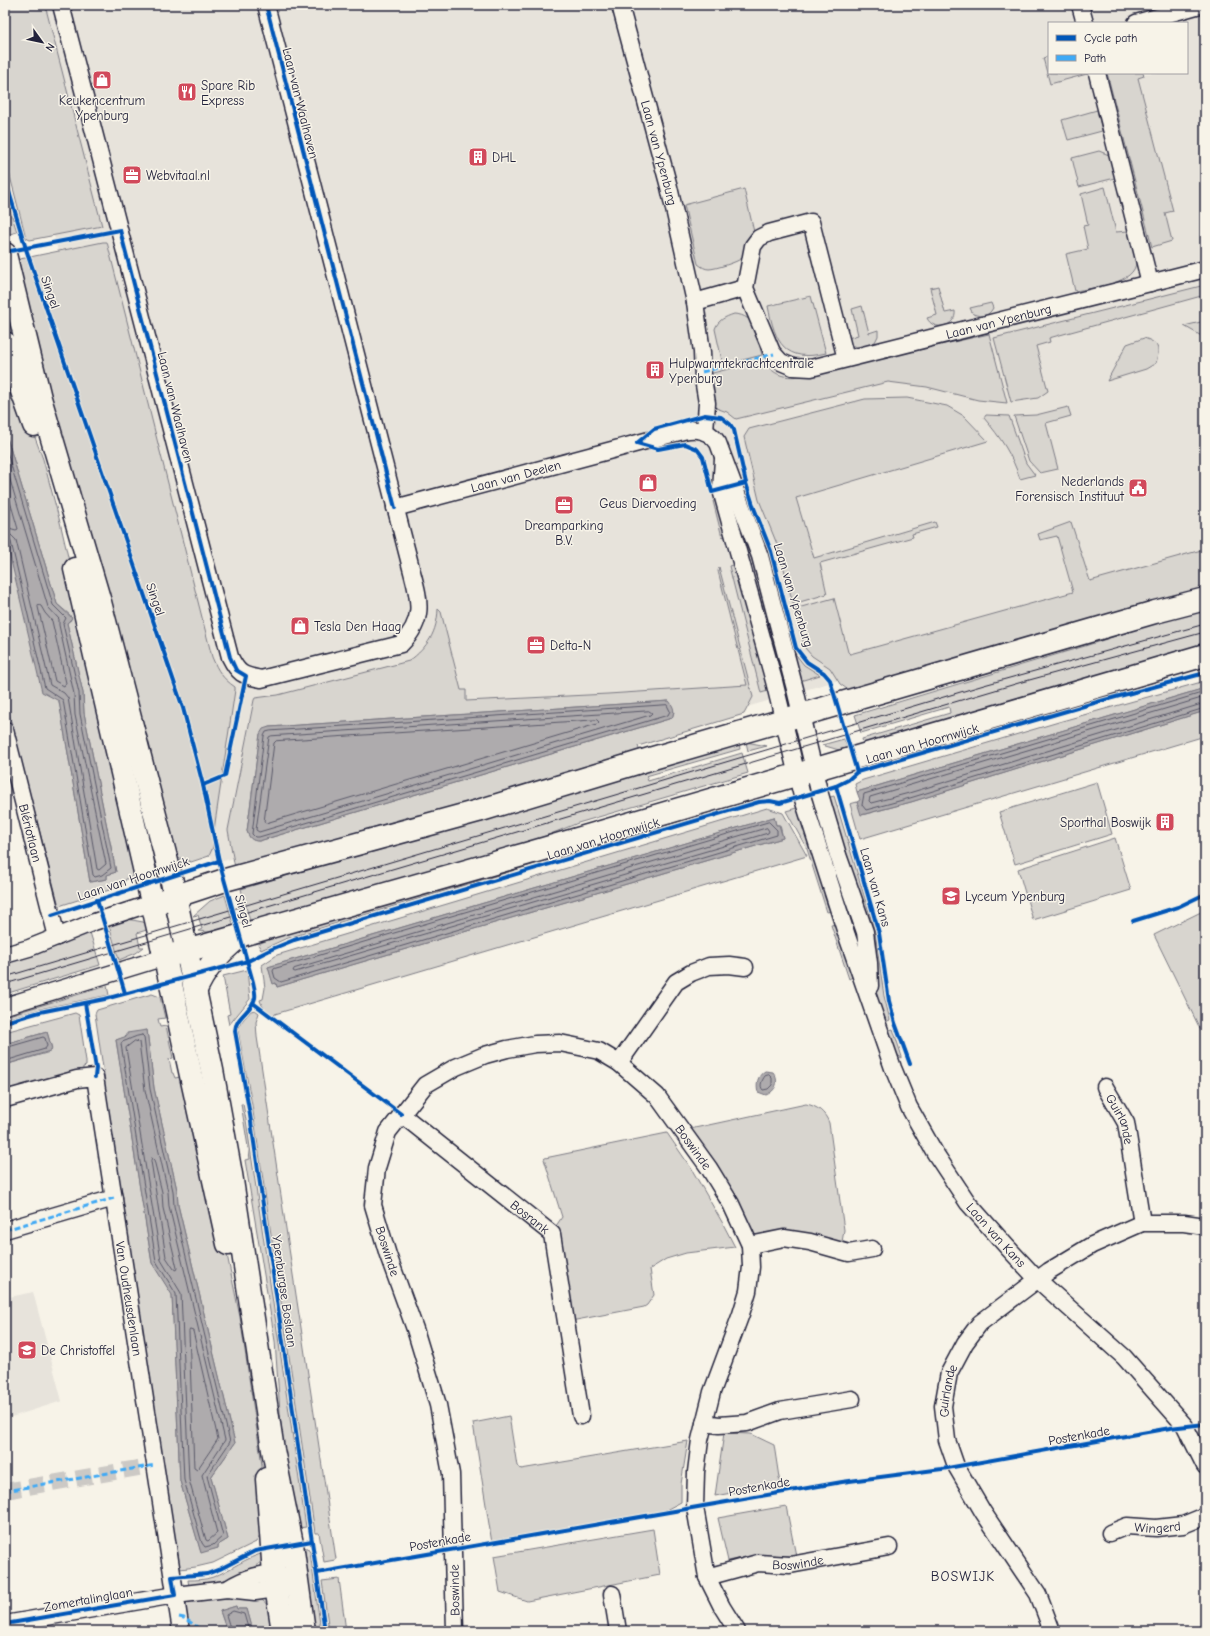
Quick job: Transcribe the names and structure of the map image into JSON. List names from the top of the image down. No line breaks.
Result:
{"streets":{"main road":["Laan van Hoornwijck"],"street":["Laan van Waalhaven","Laan van Ypenburg","Laan van Deelen","Blériotlaan","Laan van Kans","Guirlande","Boswinde","Bosrank","Van Oudheusdenlaan","Wingerd","Zomertalinglaan"],"cycle path":["Singel","Postenkade"]},"crossings":[["Laan van Waalhaven","Laan van Deelen"],["Laan van Ypenburg","Laan van Deelen"],["Laan van Hoornwijck","Laan van Kans"],["Laan van Kans","Guirlande"],["Boswinde","Bosrank"],["Van Oudheusdenlaan","Zomertalinglaan"]],"districts":["BOSWIJK"],"places":{"shop":["Keukencentrum Ypenburg","Geus Diervoeding","Tesla Den Haag"],"restaurant":["Spare Rib Express"],"building":["DHL","Hulpwarmtekrachtcentrale Ypenburg","Sporthal Boswijk"],"office":["Webvitaal.nl","Dreamparking B.V.","Delta-N"],"public building":["Nederlands Forensisch Instituut"],"school or university":["Lyceum Ypenburg","De Christoffel"]},"legend":["Cycle path","Path"],"north":"bottom right"}
